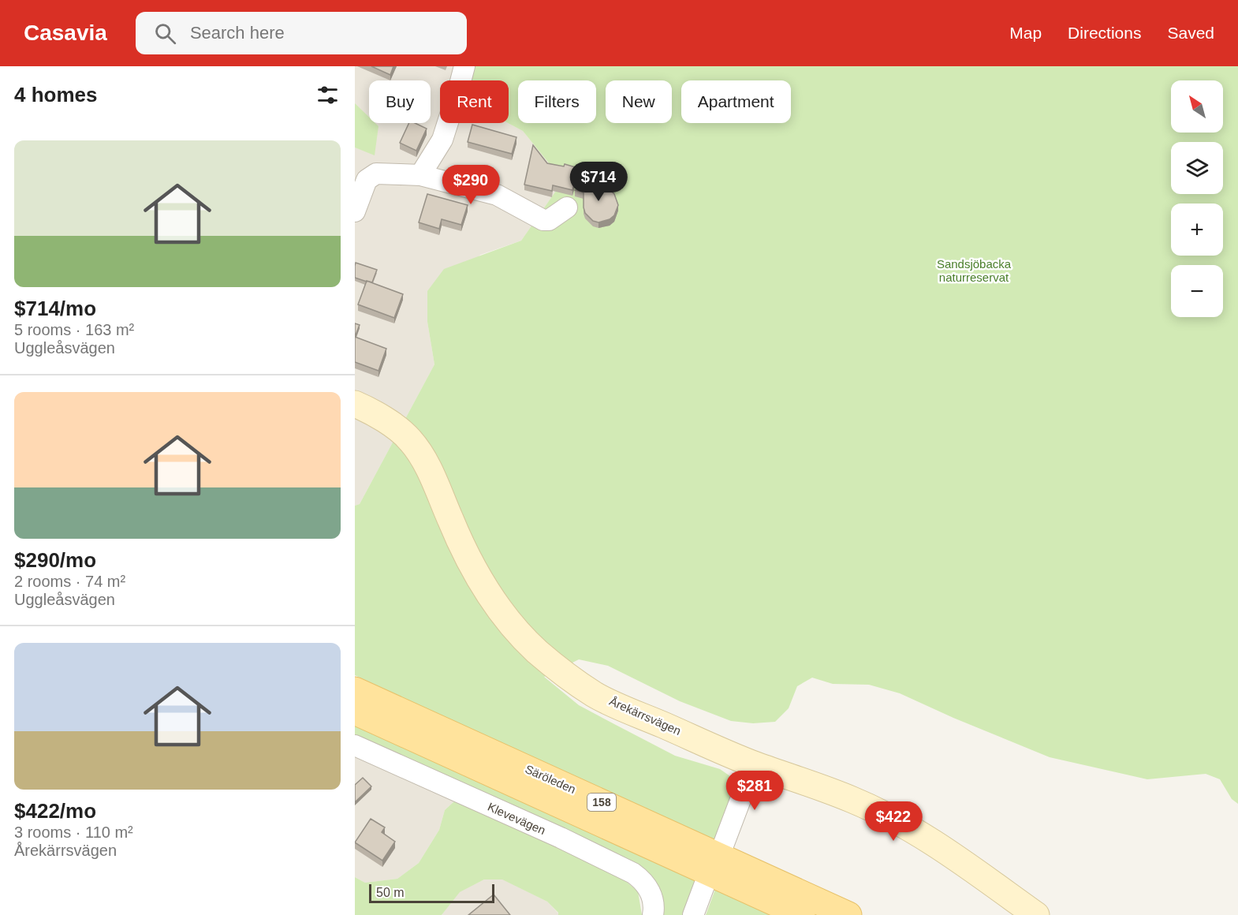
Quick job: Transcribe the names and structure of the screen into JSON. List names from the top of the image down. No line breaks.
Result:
{"streets":{"main road":["Säröleden","158"],"street":["Årekärrsvägen","Klevevägen"]},"parks":["Sandsjöbacka naturreservat"],"scale_bar":"50 m","north":"top left","page":{"header":"Casavia","search":"Search here","nav":["Map","Directions","Saved"],"heading":"4 homes","map_buttons":["+","−"],"chip":["Buy","Rent","Filters","New","Apartment"],"list":[{"name":"$714/mo","note":"5 rooms · 163 m² · Uggleåsvägen"},{"name":"$290/mo","note":"2 rooms · 74 m² · Uggleåsvägen"},{"name":"$422/mo","note":"3 rooms · 110 m² · Årekärrsvägen"}],"price":["$714","$290","$281","$422"],"scale":"50 m"}}
